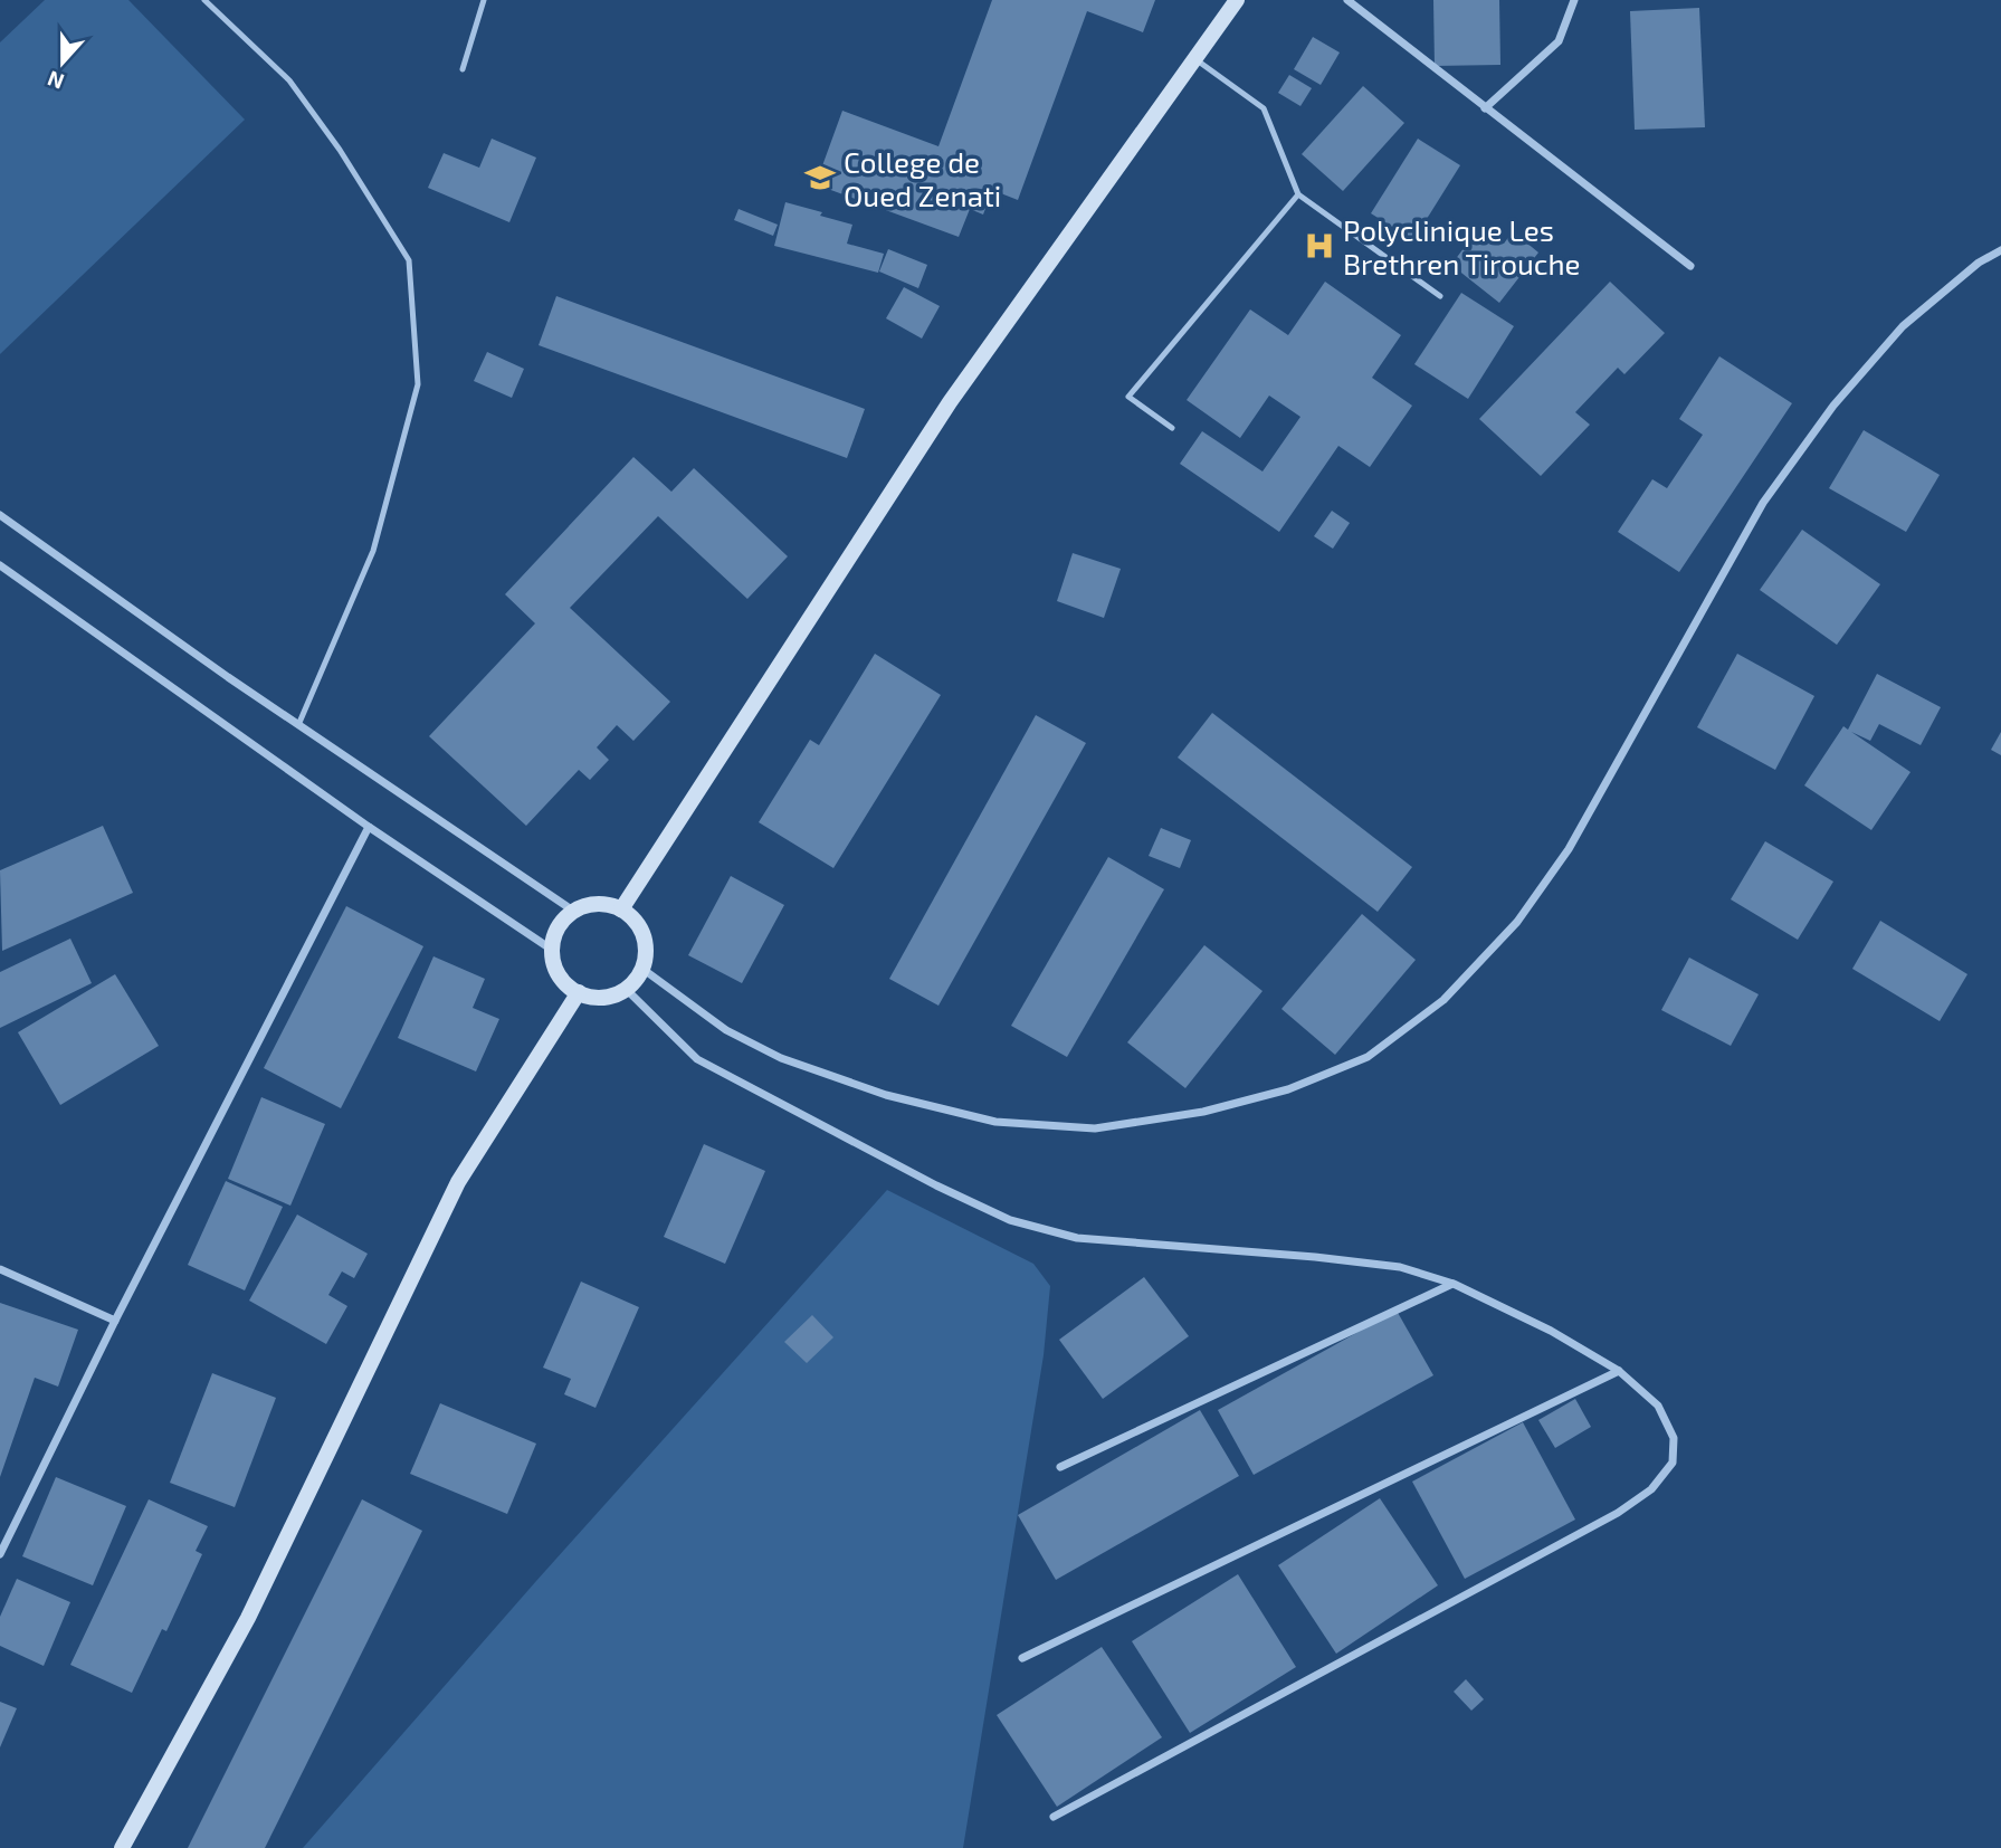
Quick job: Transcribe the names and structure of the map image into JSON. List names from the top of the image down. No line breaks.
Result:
{"places":{"school or university":["College de Oued Zenati"],"hospital":["Polyclinique Les Brethren Tirouche"]},"north":"bottom"}
